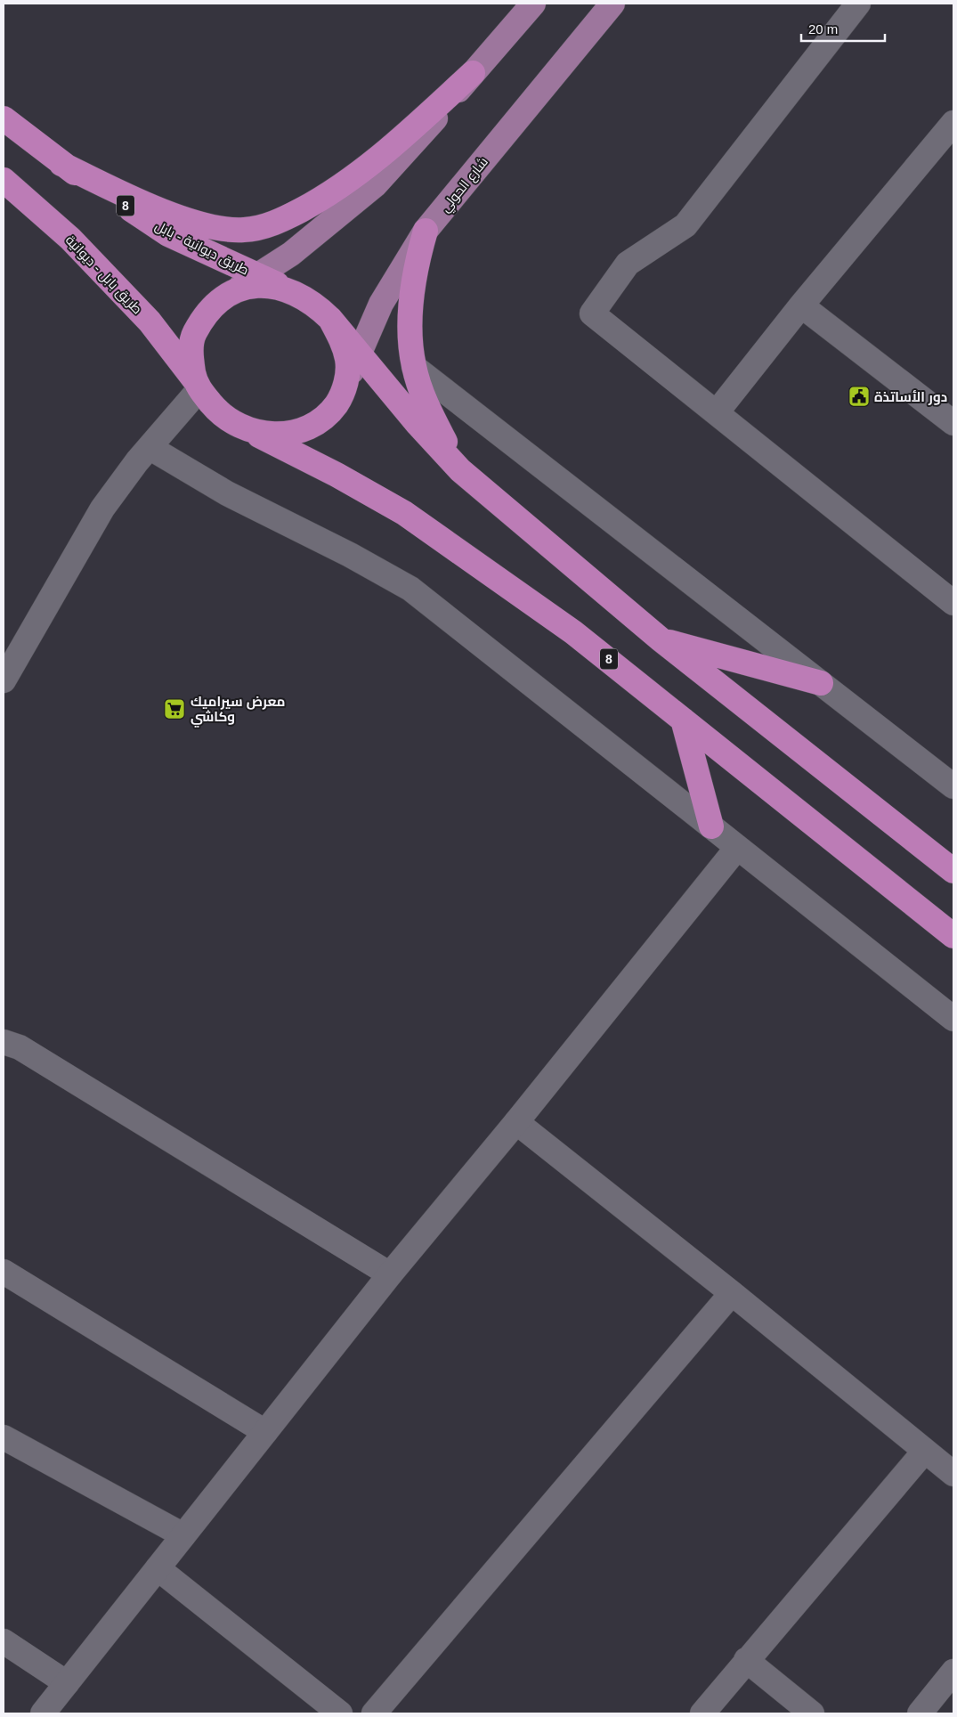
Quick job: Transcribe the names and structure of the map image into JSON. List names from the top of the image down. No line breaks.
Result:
{"streets":{"highway":["8","طريق ديوانية - بابل","طريق بابل - ديوانية"],"main road":["شارع الحولي"]},"crossings":[["شارع الحولي","8"],["شارع الحولي","طريق ديوانية - بابل"],["شارع الحولي","طريق بابل - ديوانية"],["8","طريق ديوانية - بابل"],["8","طريق بابل - ديوانية"],["طريق ديوانية - بابل","طريق بابل - ديوانية"]],"places":{"public building":["دور الأساتذة"],"supermarket":["معرض سيراميك وكاشي"]},"scale_bar":"20 m"}
